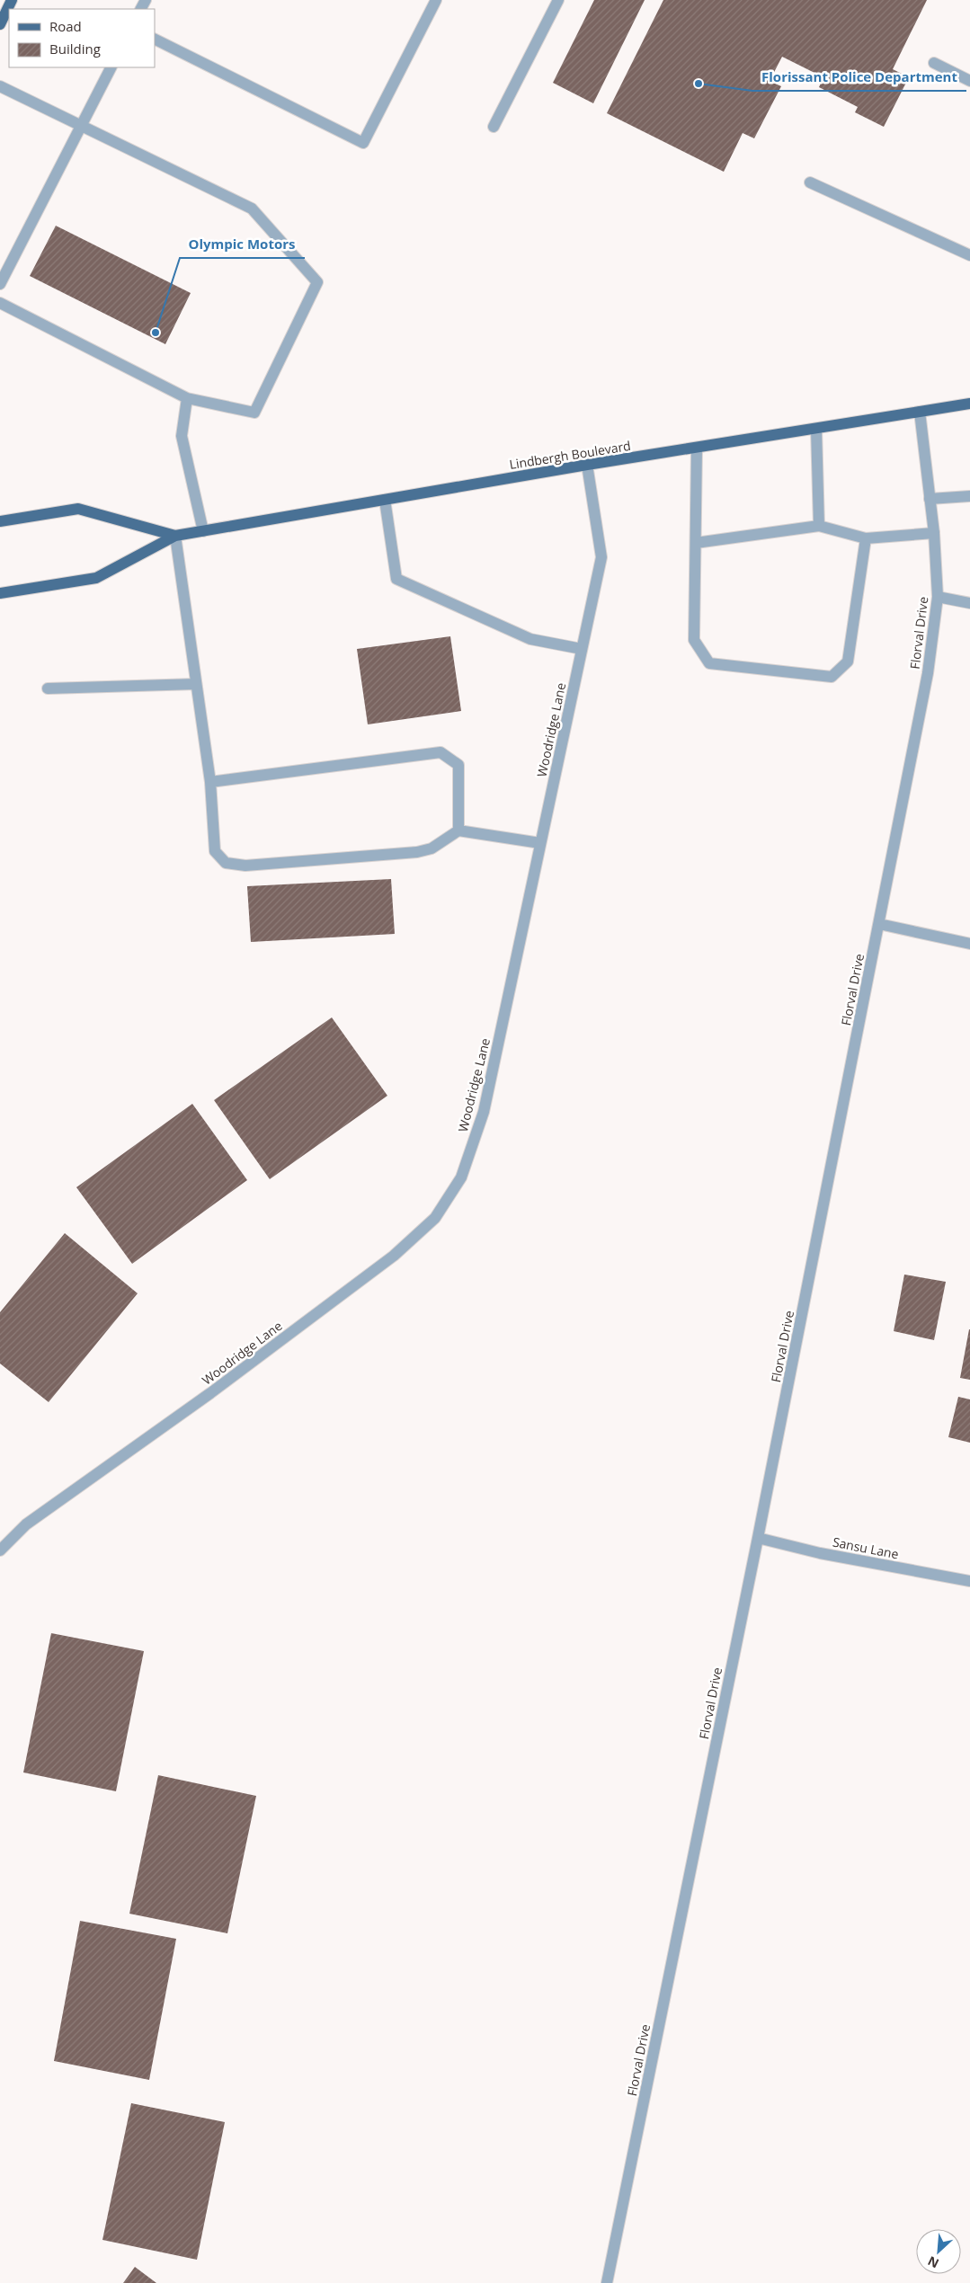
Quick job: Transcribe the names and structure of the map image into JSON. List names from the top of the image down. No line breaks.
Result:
{"streets":{"main road":["Lindbergh Boulevard"],"street":["Florval Drive","Woodridge Lane","Sansu Lane"]},"crossings":[["Lindbergh Boulevard","Florval Drive"],["Lindbergh Boulevard","Woodridge Lane"],["Florval Drive","Sansu Lane"]],"places":["Florissant Police Department","Olympic Motors"],"legend":["Road","Building"],"north":"bottom left"}
